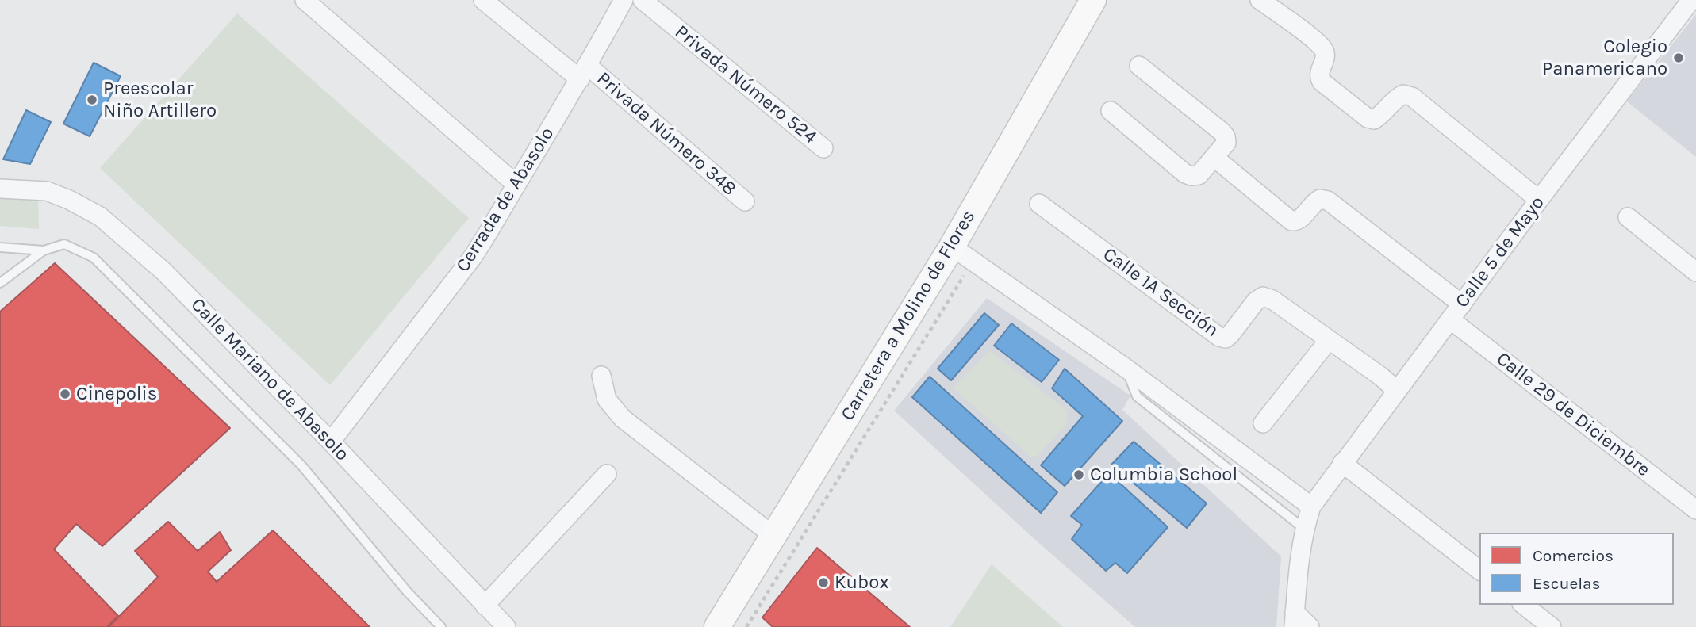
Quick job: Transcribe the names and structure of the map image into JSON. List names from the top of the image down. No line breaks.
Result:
{"streets":{"main road":["Carretera a Molino de Flores"],"street":["Privada Número 524","Privada Número 348","Cerrada de Abasolo","Calle 5 de Mayo","Calle 1A Sección","Calle Mariano de Abasolo","Calle 29 de Diciembre"]},"crossings":[["Privada Número 348","Cerrada de Abasolo"],["Cerrada de Abasolo","Calle Mariano de Abasolo"],["Calle 5 de Mayo","Calle 1A Sección"],["Calle 5 de Mayo","Calle 29 de Diciembre"]],"places":["Colegio Panamericano","Preescolar Niño Artillero","Cinepolis","Columbia School","Kubox"],"legend":["Comercios","Escuelas"]}
